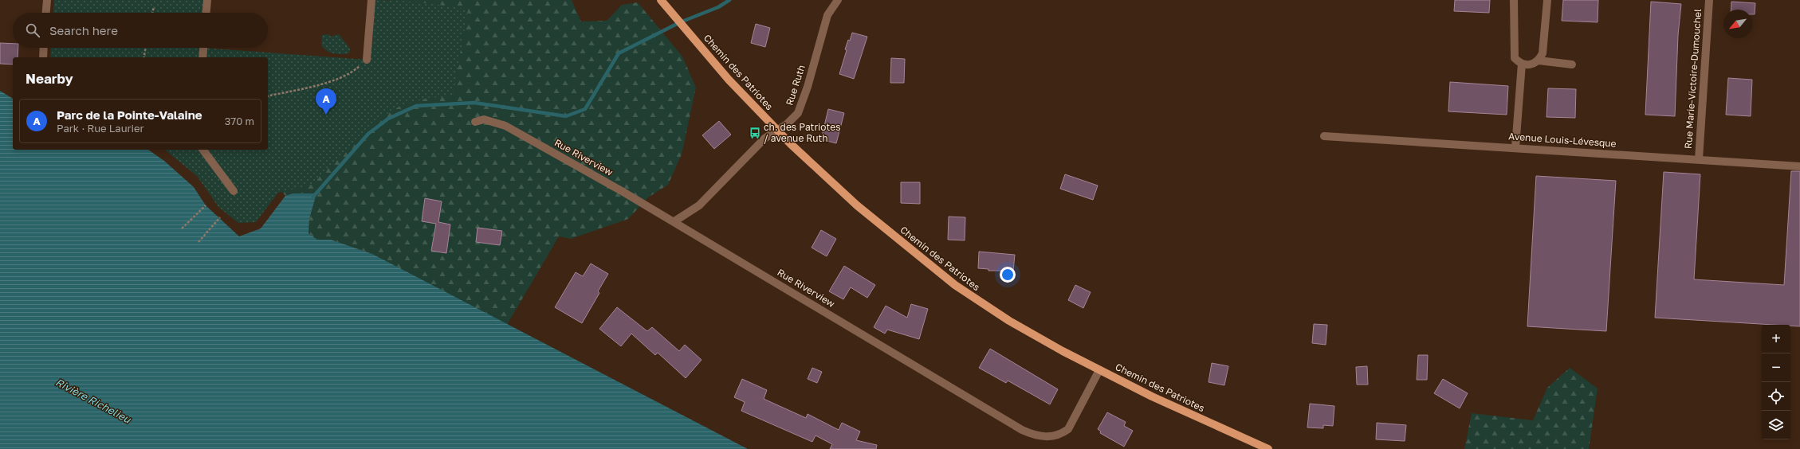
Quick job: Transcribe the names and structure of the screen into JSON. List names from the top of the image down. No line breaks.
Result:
{"streets":{"main road":["Chemin des Patriotes"],"street":["Rue Marie-Victoire-Dumouchel","Rue Ruth","Avenue Louis-Lévesque","Rue Riverview"]},"crossings":[["Chemin des Patriotes","Rue Ruth"],["Chemin des Patriotes","Rue Riverview"],["Rue Marie-Victoire-Dumouchel","Avenue Louis-Lévesque"],["Rue Ruth","Rue Riverview"]],"water":["Rivière Richelieu"],"places":{"bus stop":["ch. des Patriotes / avenue Ruth"]},"north":"bottom left","page":{"search":"Search here","heading":"Nearby","pins":"A","list":[{"mark":"A","name":"Parc de la Pointe-Valaine","note":"Park · Rue Laurier","value":"370 m"}],"map_buttons":["+","−"]}}
